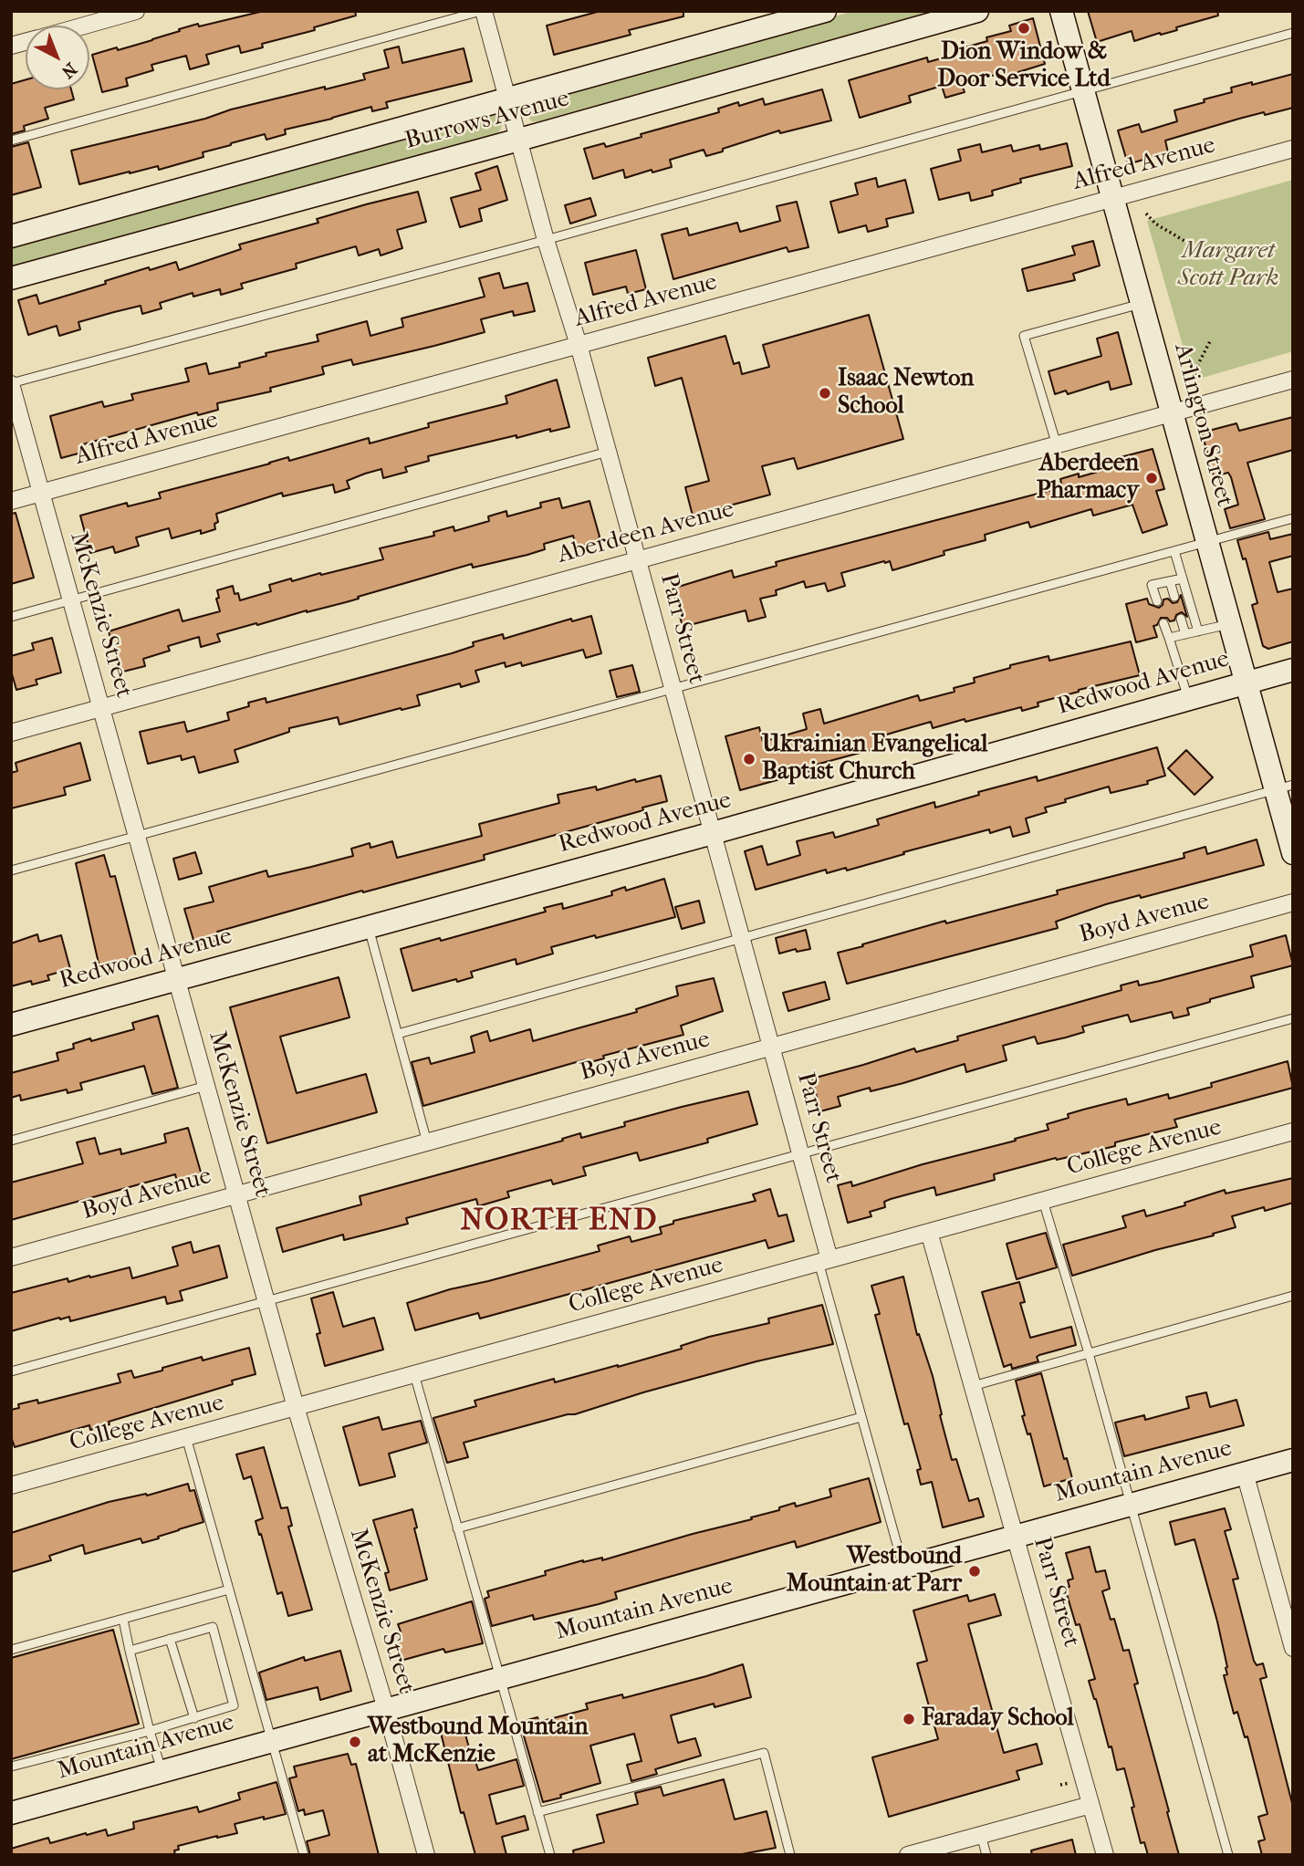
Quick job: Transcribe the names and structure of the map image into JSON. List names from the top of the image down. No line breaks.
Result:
{"streets":{"street":["Burrows Avenue","Alfred Avenue","Arlington Street","Aberdeen Avenue","McKenzie Street","Parr Street","Redwood Avenue","Boyd Avenue","College Avenue","Mountain Avenue"]},"crossings":[["Burrows Avenue","Parr Street"],["Alfred Avenue","Arlington Street"],["Alfred Avenue","McKenzie Street"],["Alfred Avenue","Parr Street"],["Arlington Street","Aberdeen Avenue"],["Arlington Street","Redwood Avenue"],["Aberdeen Avenue","McKenzie Street"],["Aberdeen Avenue","Parr Street"],["McKenzie Street","Redwood Avenue"],["McKenzie Street","Boyd Avenue"],["McKenzie Street","College Avenue"],["McKenzie Street","Mountain Avenue"],["Parr Street","Redwood Avenue"],["Parr Street","Boyd Avenue"],["Parr Street","College Avenue"],["Parr Street","Mountain Avenue"]],"districts":["NORTH END"],"parks":["Margaret Scott Park"],"places":["Dion Window & Door Service Ltd","Isaac Newton School","Aberdeen Pharmacy","Ukrainian Evangelical Baptist Church","Westbound Mountain at Parr","Faraday School","Westbound Mountain at McKenzie"],"north":"bottom right"}
